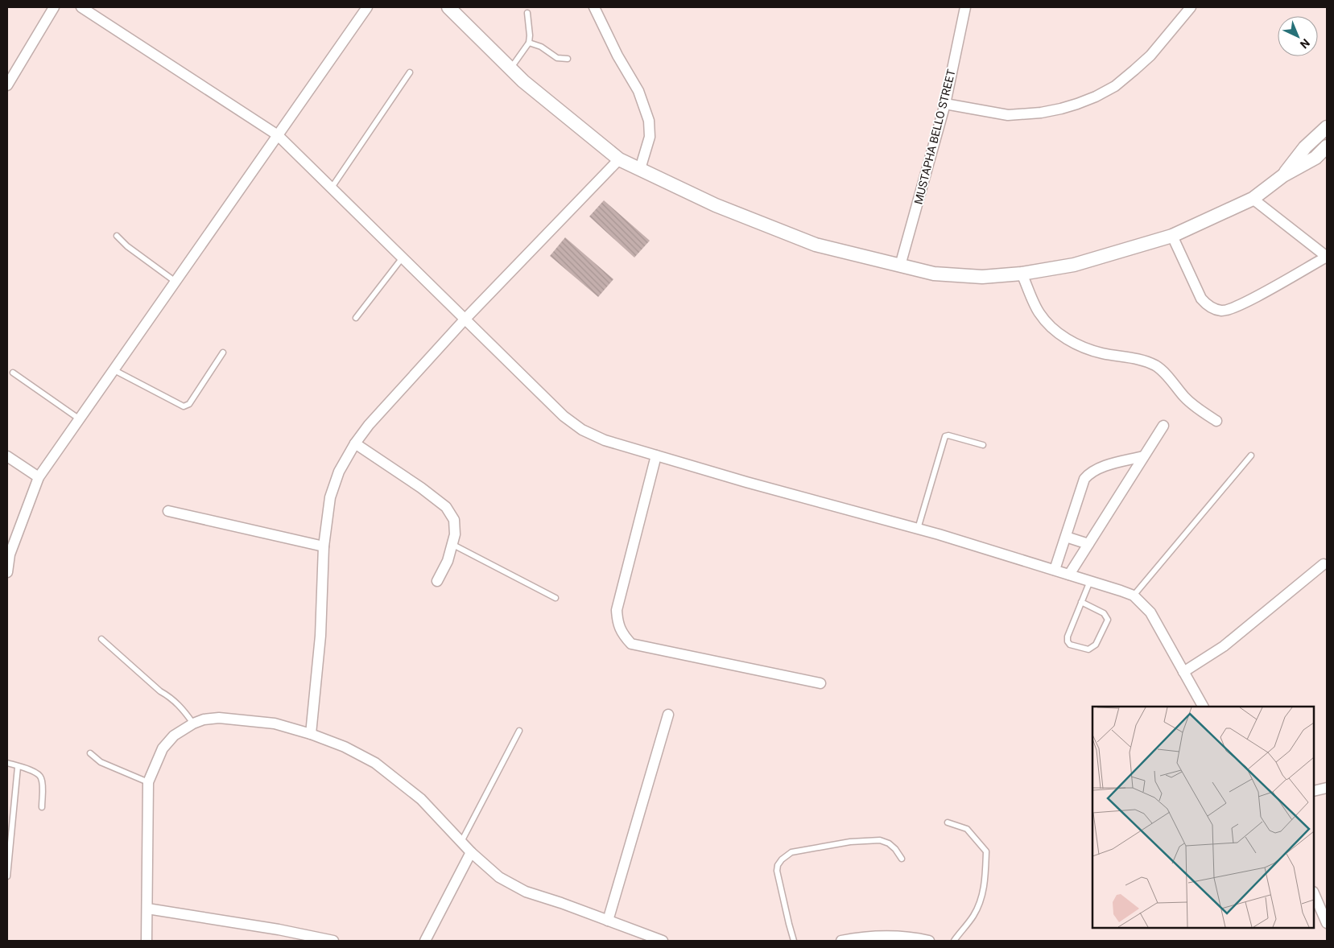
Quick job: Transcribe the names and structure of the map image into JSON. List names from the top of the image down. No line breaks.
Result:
{"streets":{"street":["MUSTAPHA BELLO STREET"]},"north":"bottom right"}
